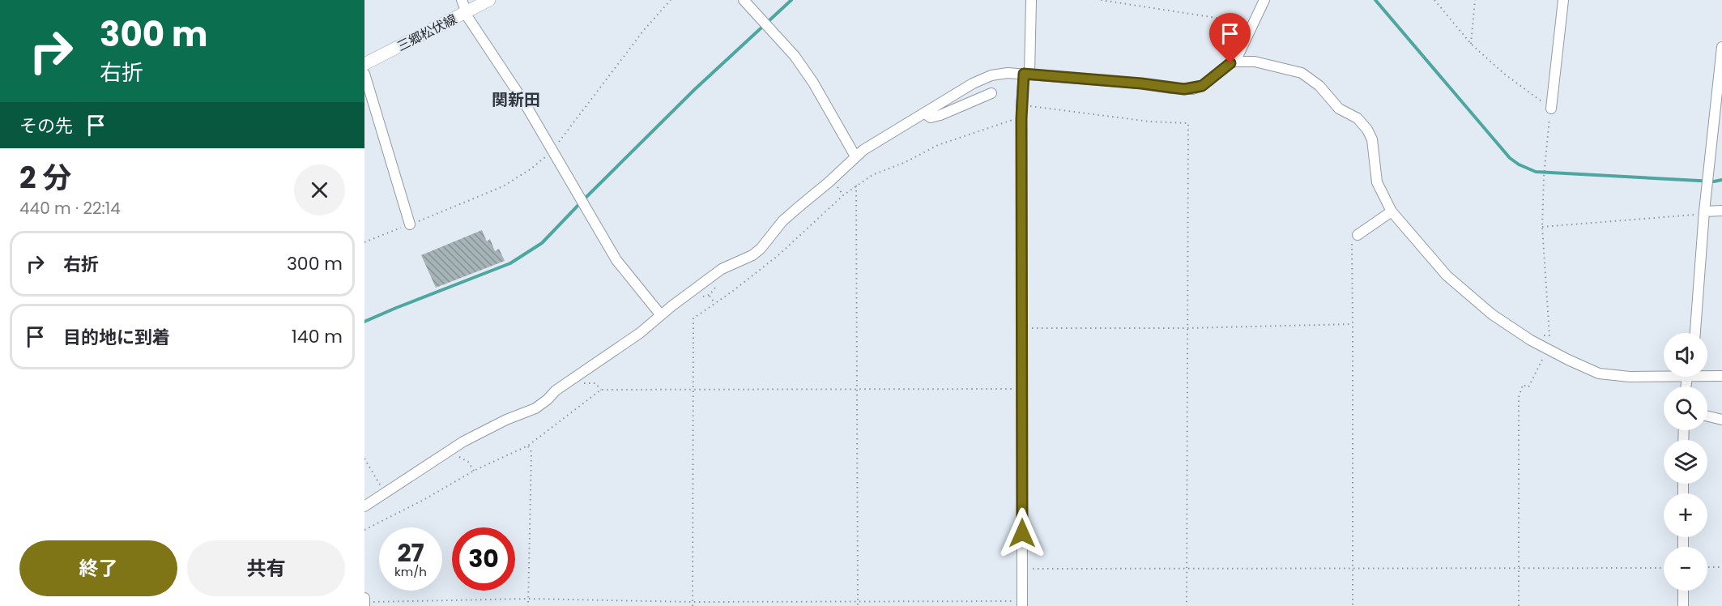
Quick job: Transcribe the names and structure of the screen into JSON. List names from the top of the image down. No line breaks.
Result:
{"streets":{"main road":["三郷松伏線"]},"districts":["関新田"],"page":{"turn":["300 m","右折"],"then":"その先","heading":["2 分","440 m · 22:14"],"list":[{"name":"右折","value":"300 m"},{"name":"目的地に到着","value":"140 m"}],"map_buttons":["+","−"],"speed":"27 km/h","limit":"30","buttons":["終了","共有"]}}
